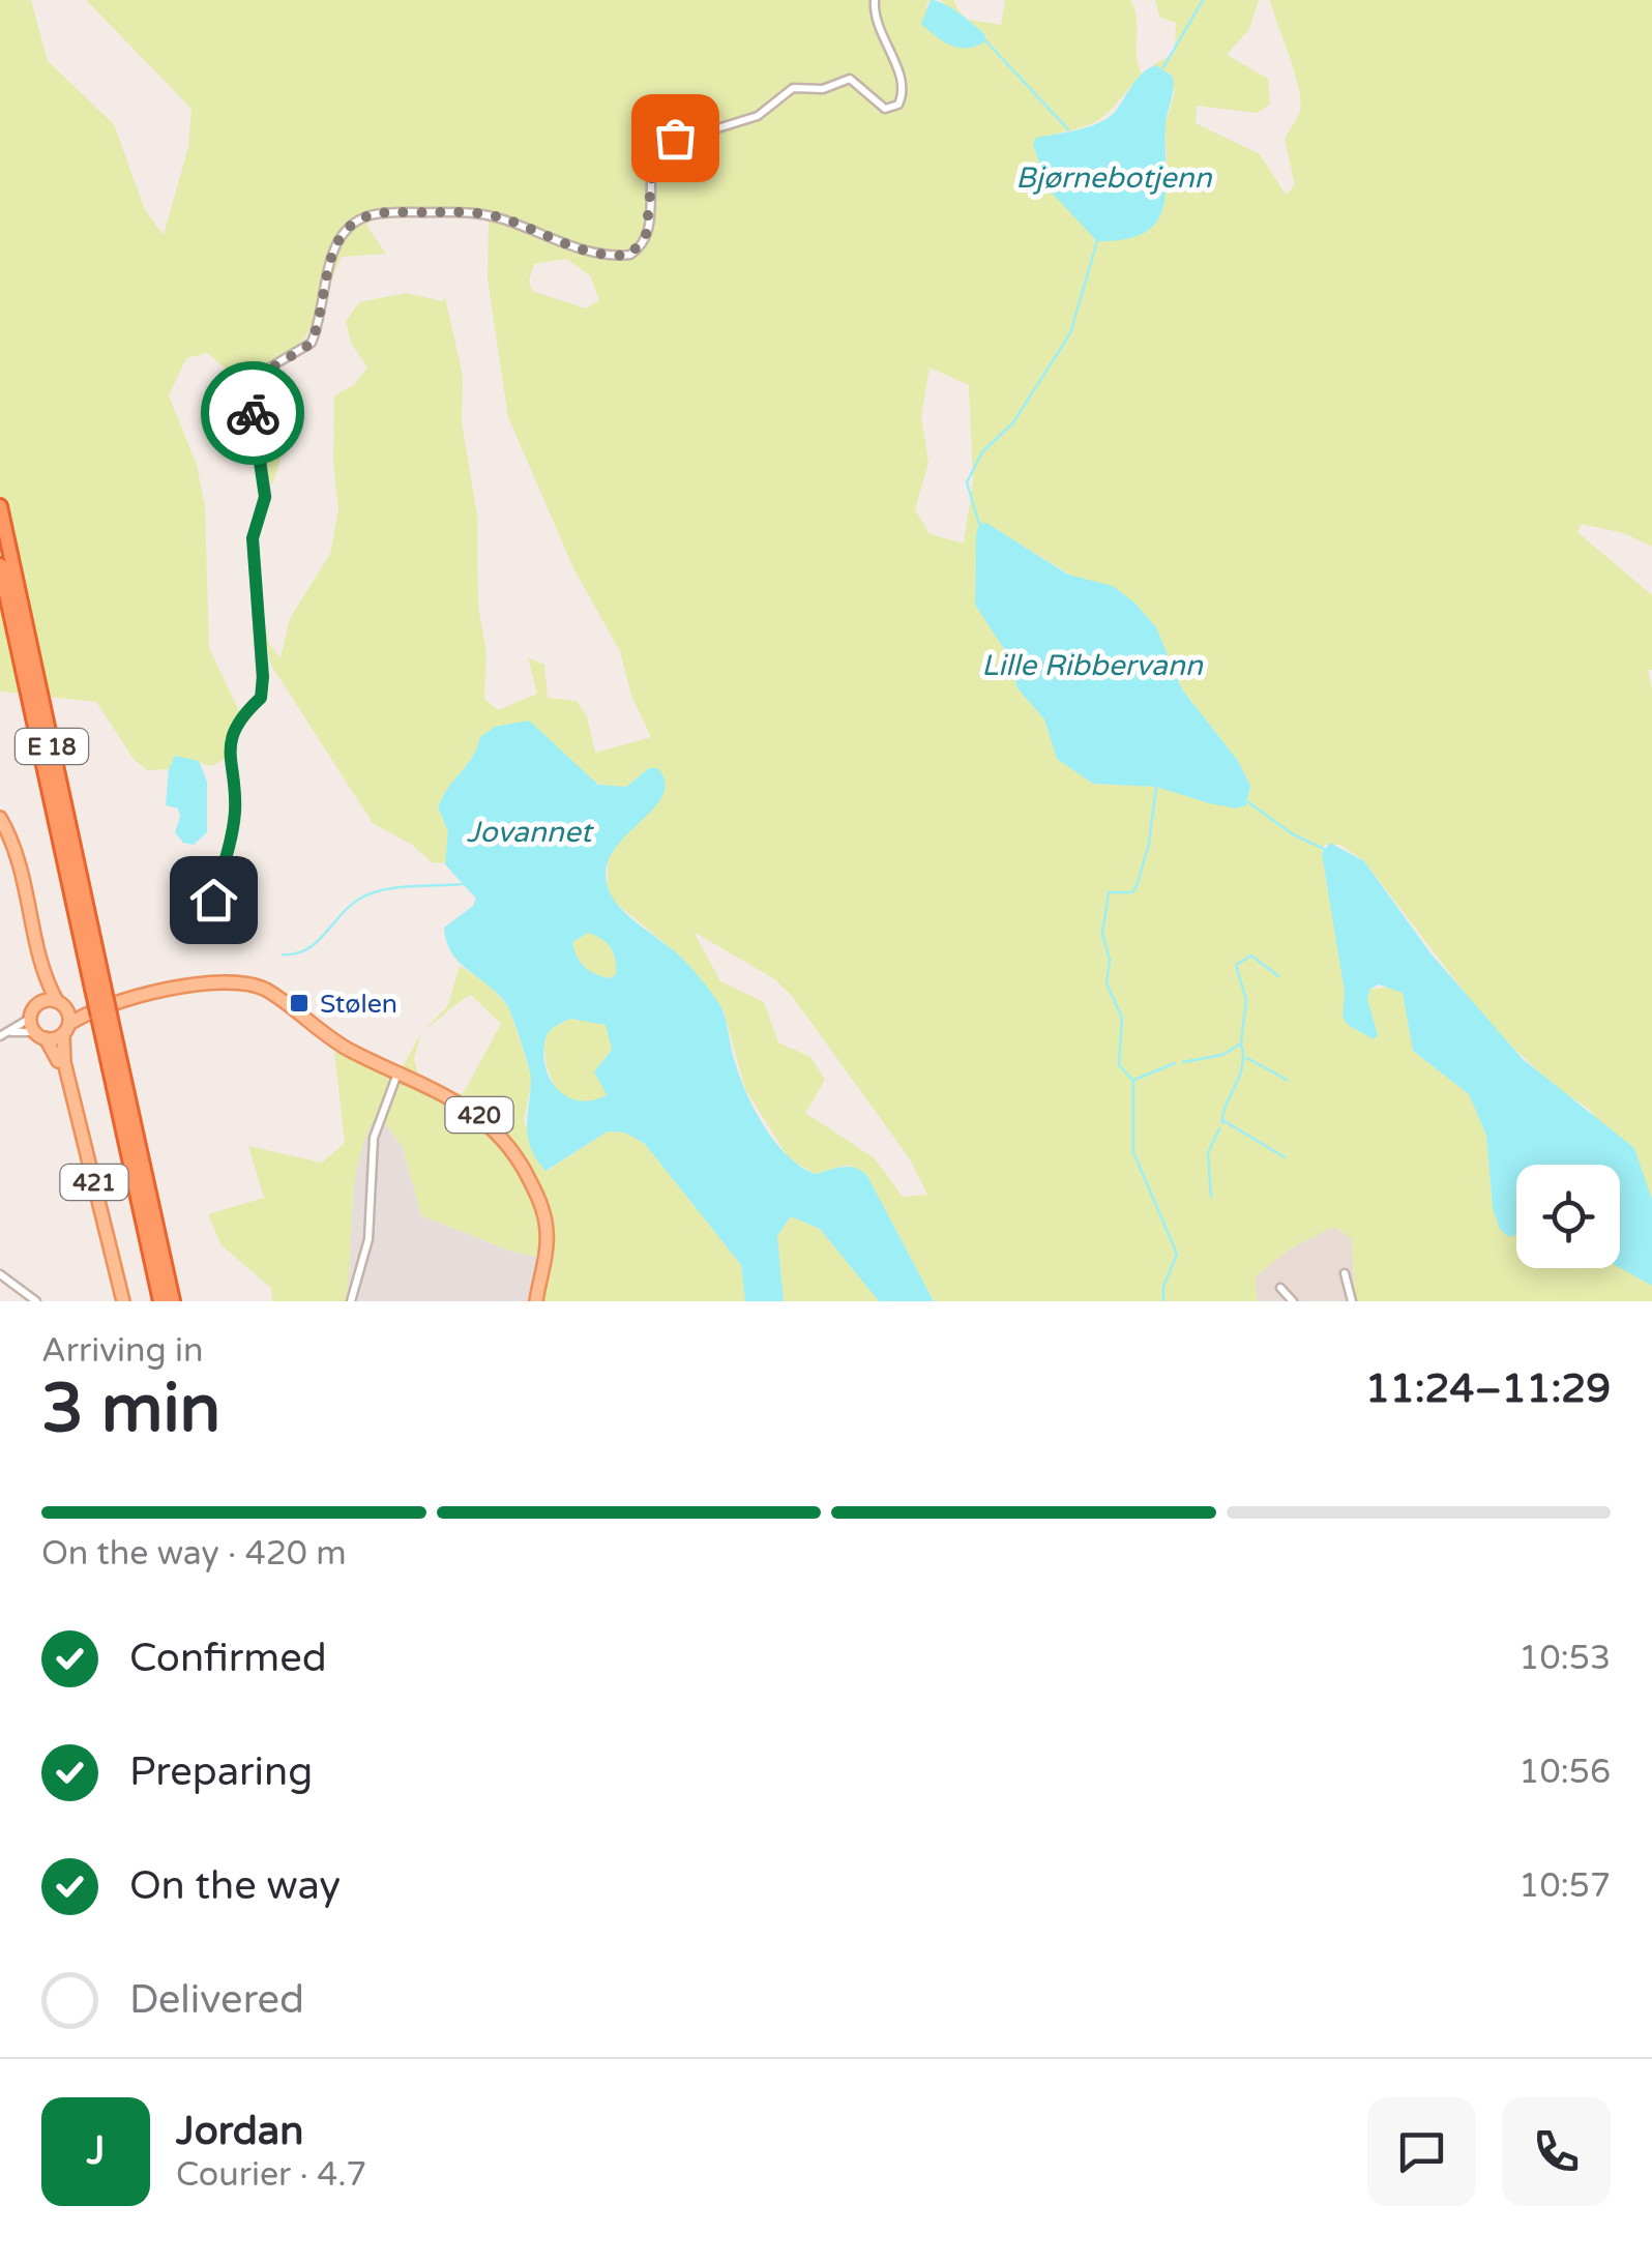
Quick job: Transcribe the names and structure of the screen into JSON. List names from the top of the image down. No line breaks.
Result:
{"streets":{"highway":["E 18"],"main road":["420","421"]},"crossings":[["E 18","420"],["420","421"]],"water":["Bjørnebotjenn","Lille Ribbervann","Jovannet"],"places":{"transit":["Stølen"]},"page":{"heading":["3 min","Arriving in","11:24–11:29"],"panel":["Jordan","Courier · 4.7"],"bar":"On the way · 420 m","list":[["Confirmed","10:53"],["Preparing","10:56"],["On the way","10:57"],"Delivered"],"round":"J"}}
